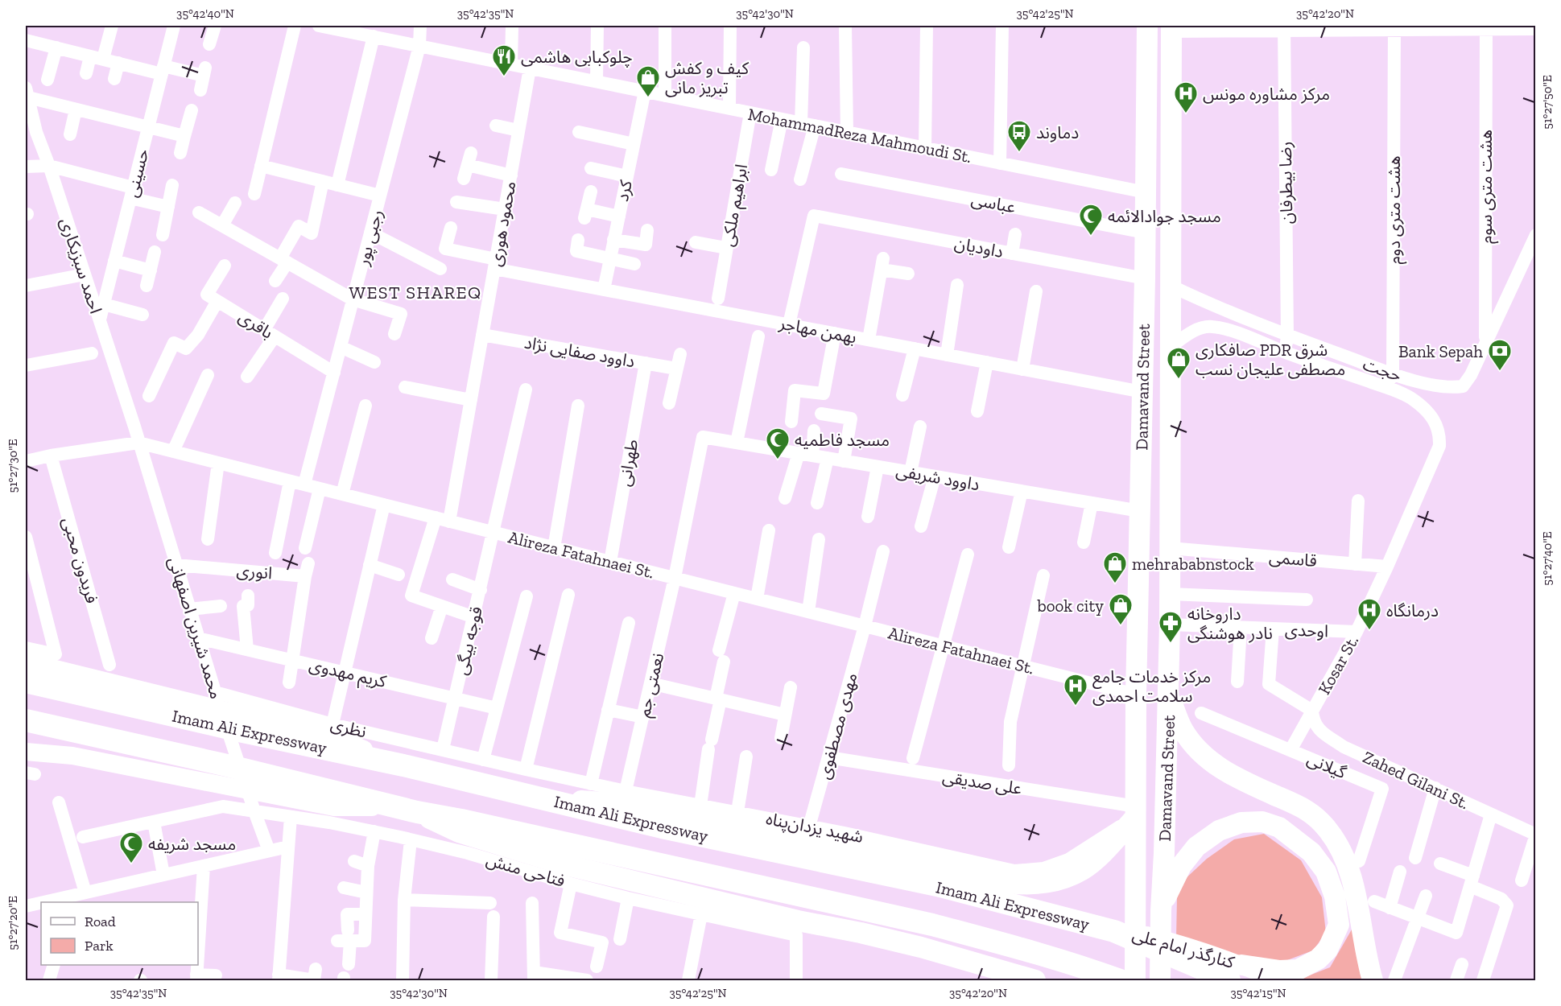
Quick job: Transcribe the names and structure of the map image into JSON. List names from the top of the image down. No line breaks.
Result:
{"streets":{"highway":["Imam Ali Expressway"],"main road":["Damavand Street","کنارگذر امام علی"],"street":["MohammadReza Mahmoudi St.","حسینی","رضا بیطرفان","هشت متری سوم","کرد","عباسی","ابراهیم ملکی","هشت متری دوم","محمود هوری","رجبی پور","داودیان","احمد سبزیکاری","باقری","بهمن مهاجر","داوود صفایی نژاد","حجت","طهرانی","داوود شریفی","Alireza Fatahnaei St.","قاسمی","فریدون محبی","انوری","محمد شیرین اصفهانی","اوحدی","قوجه بیگی","Kosar St.","کریم مهدوی","نعمتی جم","مهدی مصطفوی","نظری","گیلانی","Zahed Gilani St.","علی صدیقی","شهید یزدان‌پناه","فتاحی منش"]},"crossings":[["MohammadReza Mahmoudi St.","کرد"],["MohammadReza Mahmoudi St.","ابراهیم ملکی"],["MohammadReza Mahmoudi St.","محمود هوری"],["MohammadReza Mahmoudi St.","رجبی پور"],["MohammadReza Mahmoudi St.","Damavand Street"],["حسینی","احمد سبزیکاری"],["رضا بیطرفان","حجت"],["هشت متری سوم","حجت"],["کرد","بهمن مهاجر"],["عباسی","Damavand Street"],["هشت متری دوم","حجت"],["هشت متری دوم","Kosar St."],["محمود هوری","بهمن مهاجر"],["محمود هوری","داوود صفایی نژاد"],["محمود هوری","Alireza Fatahnaei St."],["رجبی پور","باقری"],["رجبی پور","Alireza Fatahnaei St."],["داودیان","بهمن مهاجر"],["داودیان","Damavand Street"],["احمد سبزیکاری","Alireza Fatahnaei St."],["احمد سبزیکاری","محمد شیرین اصفهانی"],["بهمن مهاجر","Damavand Street"],["داوود صفایی نژاد","طهرانی"],["حجت","Damavand Street"],["Damavand Street","داوود شریفی"],["Damavand Street","Alireza Fatahnaei St."],["Damavand Street","قاسمی"],["Damavand Street","اوحدی"],["Damavand Street","علی صدیقی"],["Damavand Street","شهید یزدان‌پناه"],["طهرانی","Alireza Fatahnaei St."],["داوود شریفی","نعمتی جم"],["Alireza Fatahnaei St.","فریدون محبی"],["Alireza Fatahnaei St.","محمد شیرین اصفهانی"],["Alireza Fatahnaei St.","قوجه بیگی"],["Alireza Fatahnaei St.","نعمتی جم"],["Alireza Fatahnaei St.","مهدی مصطفوی"],["قاسمی","Kosar St."],["انوری","محمد شیرین اصفهانی"],["انوری","کریم مهدوی"],["محمد شیرین اصفهانی","کریم مهدوی"],["محمد شیرین اصفهانی","نظری"],["محمد شیرین اصفهانی","فتاحی منش"],["اوحدی","Kosar St."],["قوجه بیگی","کریم مهدوی"],["قوجه بیگی","نظری"],["Kosar St.","گیلانی"],["Kosar St.","Zahed Gilani St."],["نعمتی جم","شهید یزدان‌پناه"],["مهدی مصطفوی","علی صدیقی"],["مهدی مصطفوی","شهید یزدان‌پناه"],["نظری","شهید یزدان‌پناه"],["Imam Ali Expressway","کنارگذر امام علی"],["علی صدیقی","شهید یزدان‌پناه"]],"districts":["WEST SHAREQ"],"places":{"restaurant":["چلوکبابی هاشمی"],"shop":["کیف و کفش تبریز مانی","صافکاری PDR شرق مصطفی علیجان نسب","mehrababnstock","book city"],"hospital":["مرکز مشاوره مونس","درمانگاه","مرکز خدمات جامع سلامت احمدی"],"bus stop":["دماوند"],"mosque":["مسجد جوادالائمه","مسجد فاطمیه","مسجد شریفه"],"bank":["Bank Sepah"],"pharmacy":["داروخانه نادر هوشنگی"]},"legend":["Road","Park"],"coordinates":["35°42'40\"N","35°42'35\"N","35°42'30\"N","35°42'25\"N","35°42'20\"N","51°27'50\"E","51°27'30\"E","51°27'40\"E","51°27'20\"E","35°42'15\"N"]}
